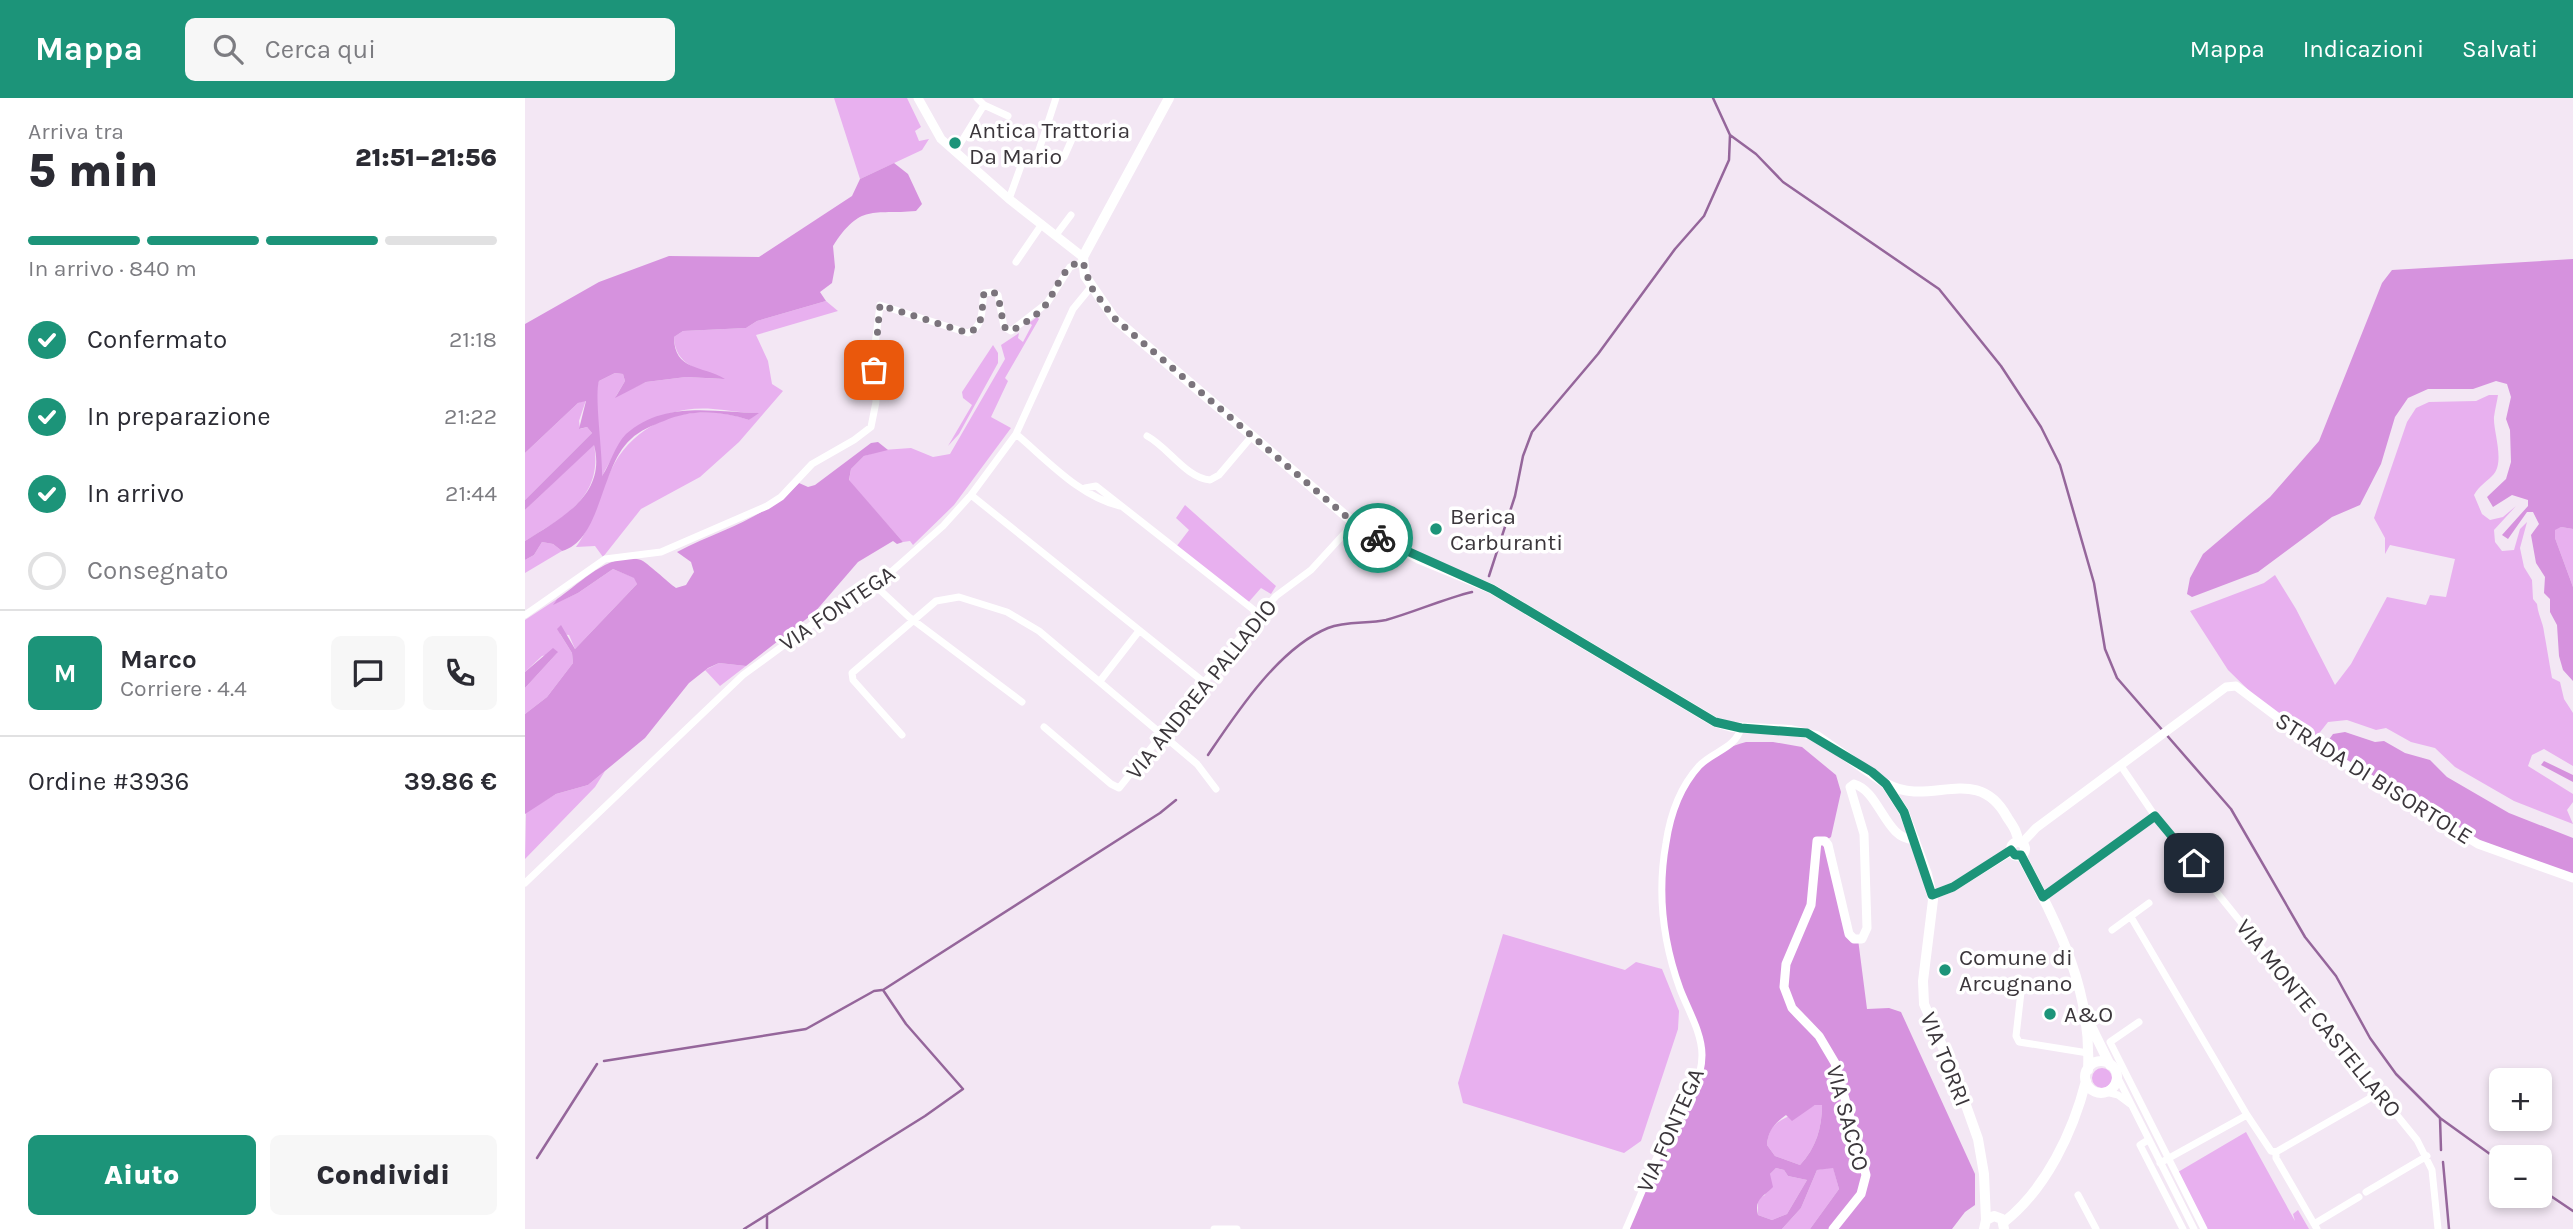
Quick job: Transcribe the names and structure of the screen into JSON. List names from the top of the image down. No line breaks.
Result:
{"streets":{"main road":["VIA TORRI"],"street":["VIA FONTEGA","VIA ANDREA PALLADIO","STRADA DI BISORTOLE","VIA MONTE CASTELLARO","VIA SACCO"]},"crossings":[["STRADA DI BISORTOLE","VIA MONTE CASTELLARO"],["STRADA DI BISORTOLE","VIA TORRI"]],"places":["Antica Trattoria Da Mario","Berica Carburanti","Comune di Arcugnano","A&O"],"page":{"header":"Mappa","search":"Cerca qui","nav":["Mappa","Indicazioni","Salvati"],"heading":["5 min","Arriva tra","21:51–21:56"],"panel":["Marco","Corriere · 4.4","Ordine #3936","39.86 €"],"bar":"In arrivo · 840 m","list":[["Confermato","21:18"],["In preparazione","21:22"],["In arrivo","21:44"],"Consegnato"],"round":"M","map_buttons":["+","−"],"buttons":["Aiuto","Condividi"]}}
